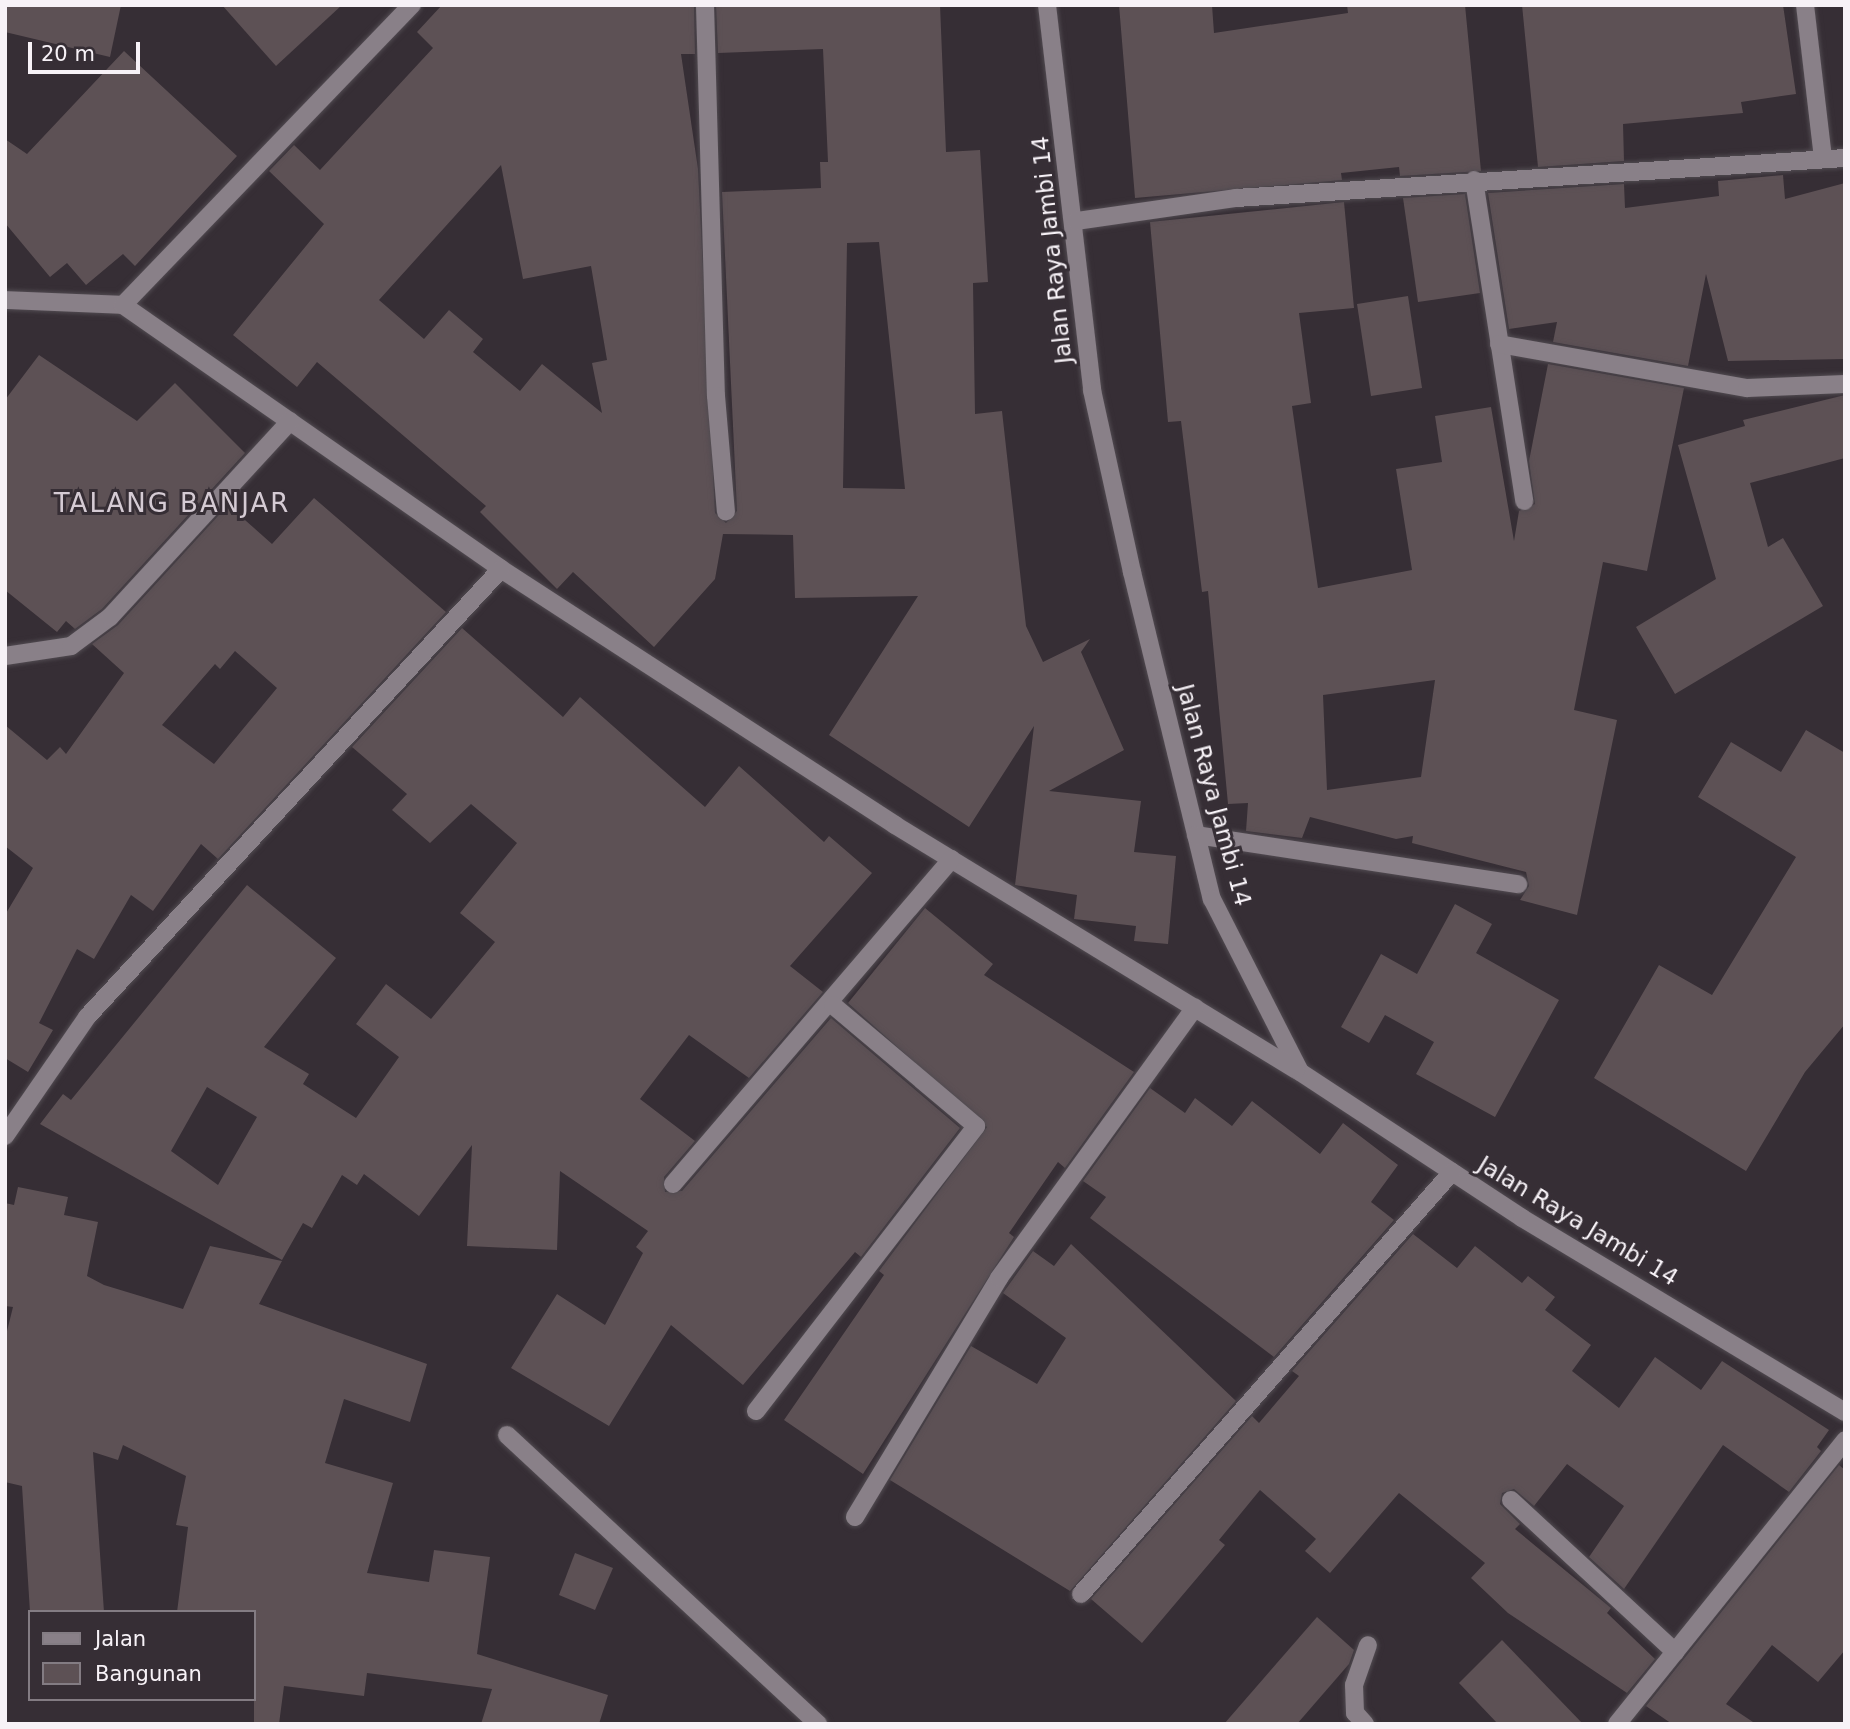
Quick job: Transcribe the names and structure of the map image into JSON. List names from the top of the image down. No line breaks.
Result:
{"streets":{"street":["Jalan Raya Jambi 14"]},"districts":["TALANG BANJAR"],"legend":["Jalan","Bangunan"],"scale_bar":"20 m"}
